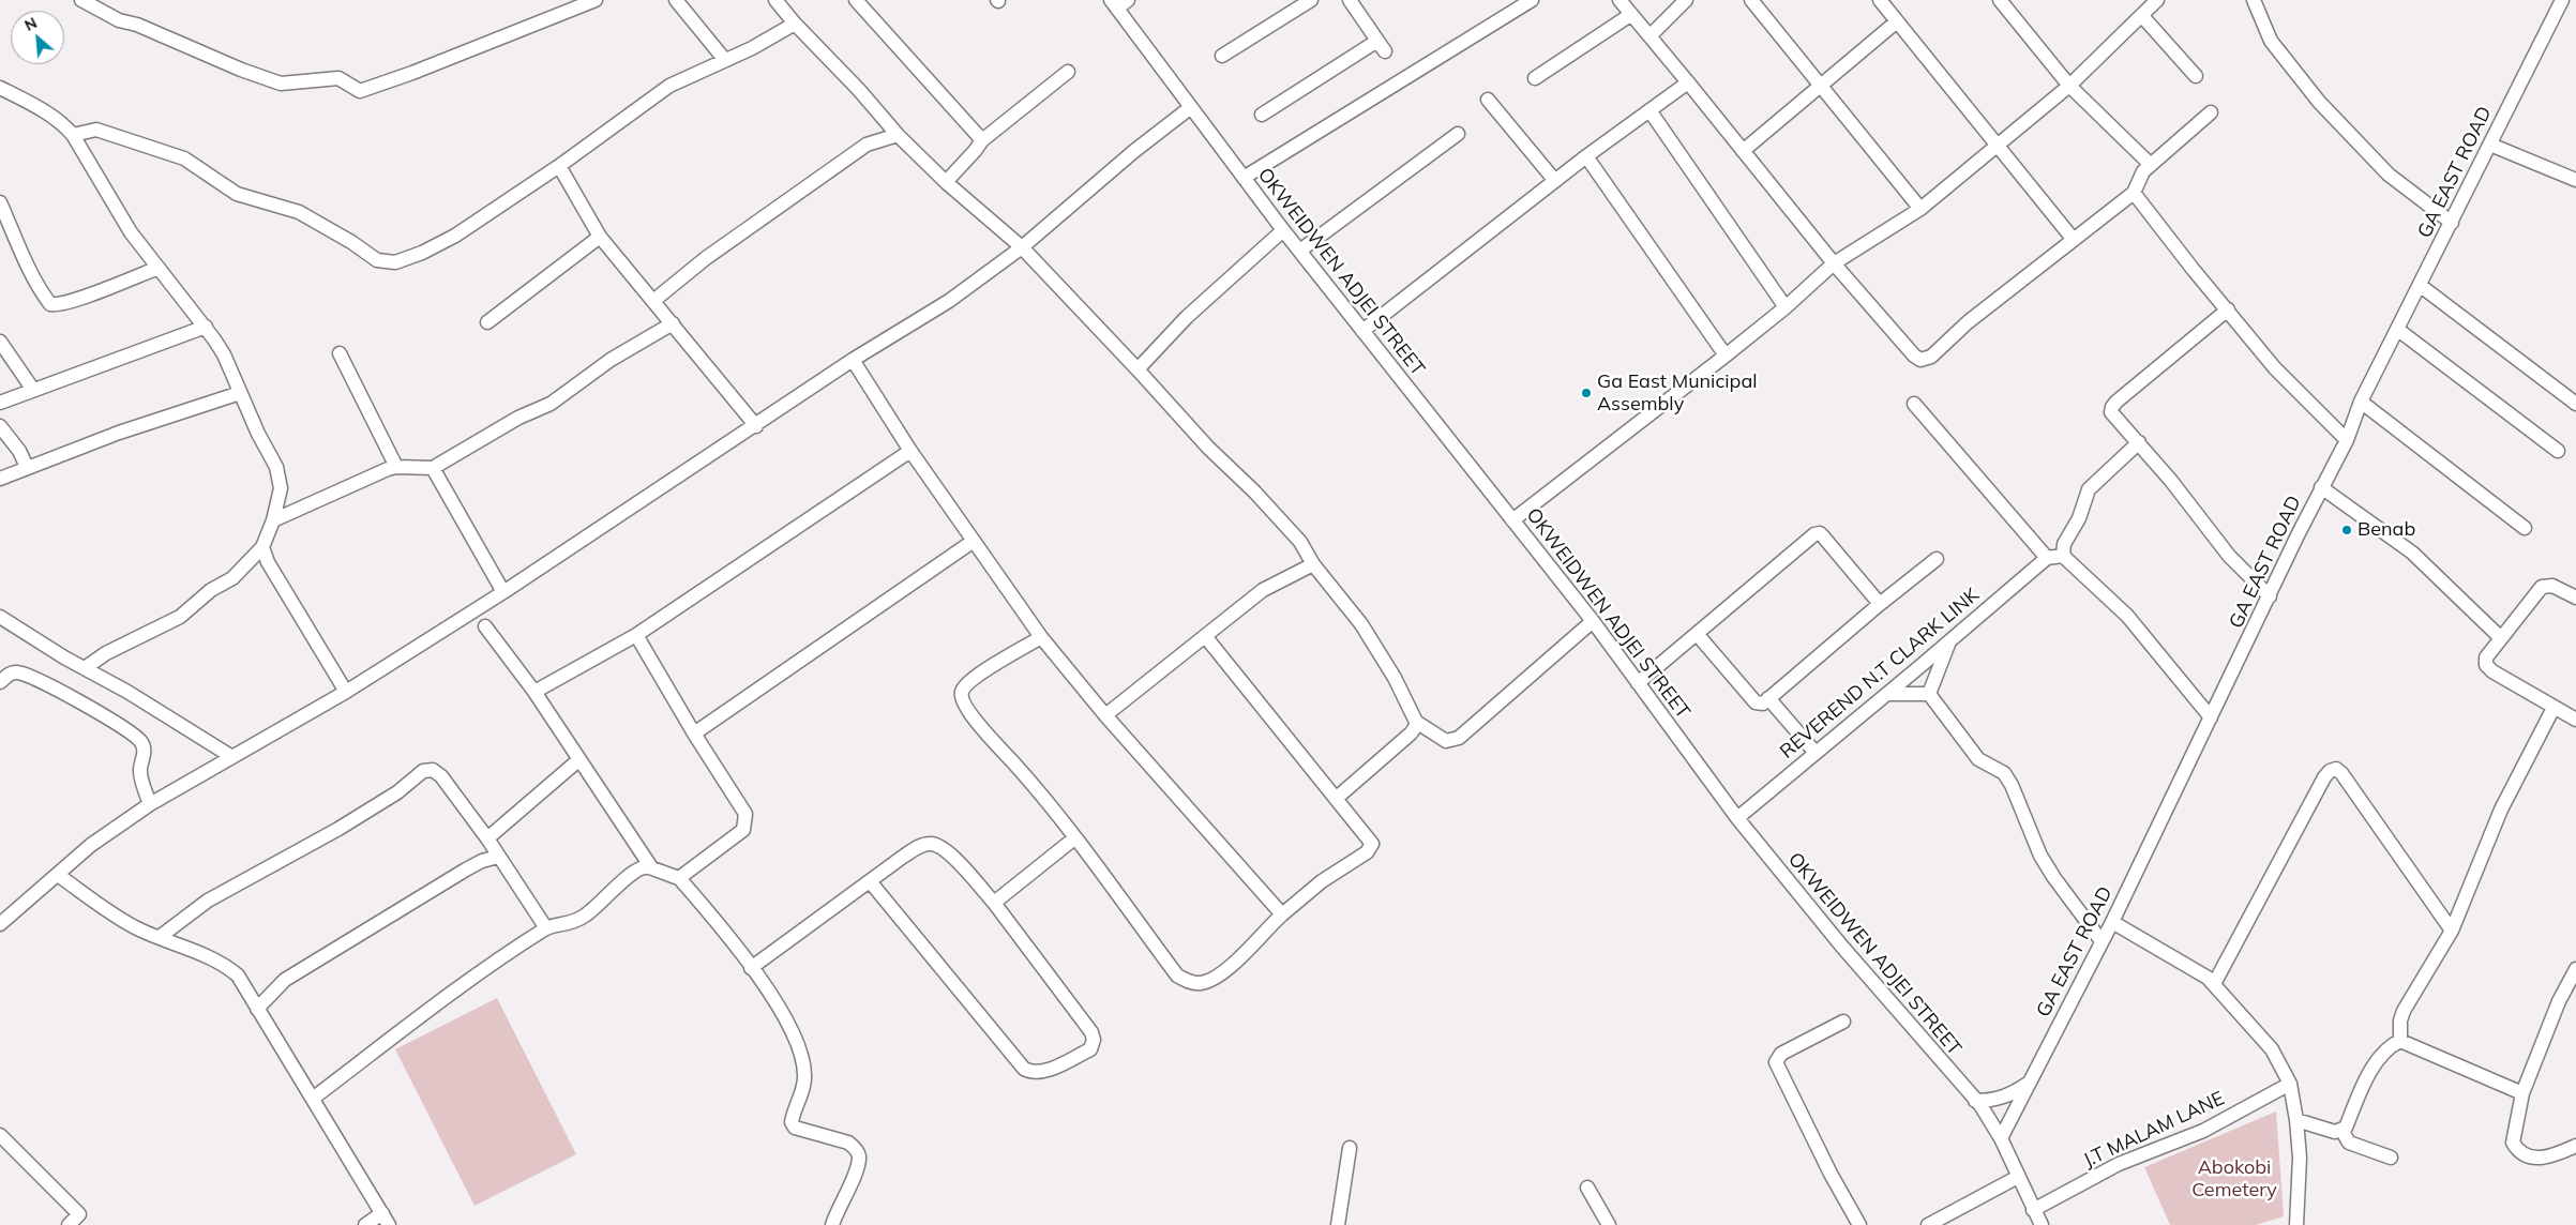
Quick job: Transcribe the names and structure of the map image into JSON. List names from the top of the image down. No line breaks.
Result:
{"streets":{"street":["GA EAST ROAD","OKWEIDWEN ADJEI STREET","REVEREND N.T CLARK LINK","J.T MALAM LANE"]},"crossings":[["GA EAST ROAD","OKWEIDWEN ADJEI STREET"],["OKWEIDWEN ADJEI STREET","REVEREND N.T CLARK LINK"],["OKWEIDWEN ADJEI STREET","J.T MALAM LANE"]],"parks":["Abokobi Cemetery"],"places":["Ga East Municipal Assembly","Benab"],"north":"top left"}
